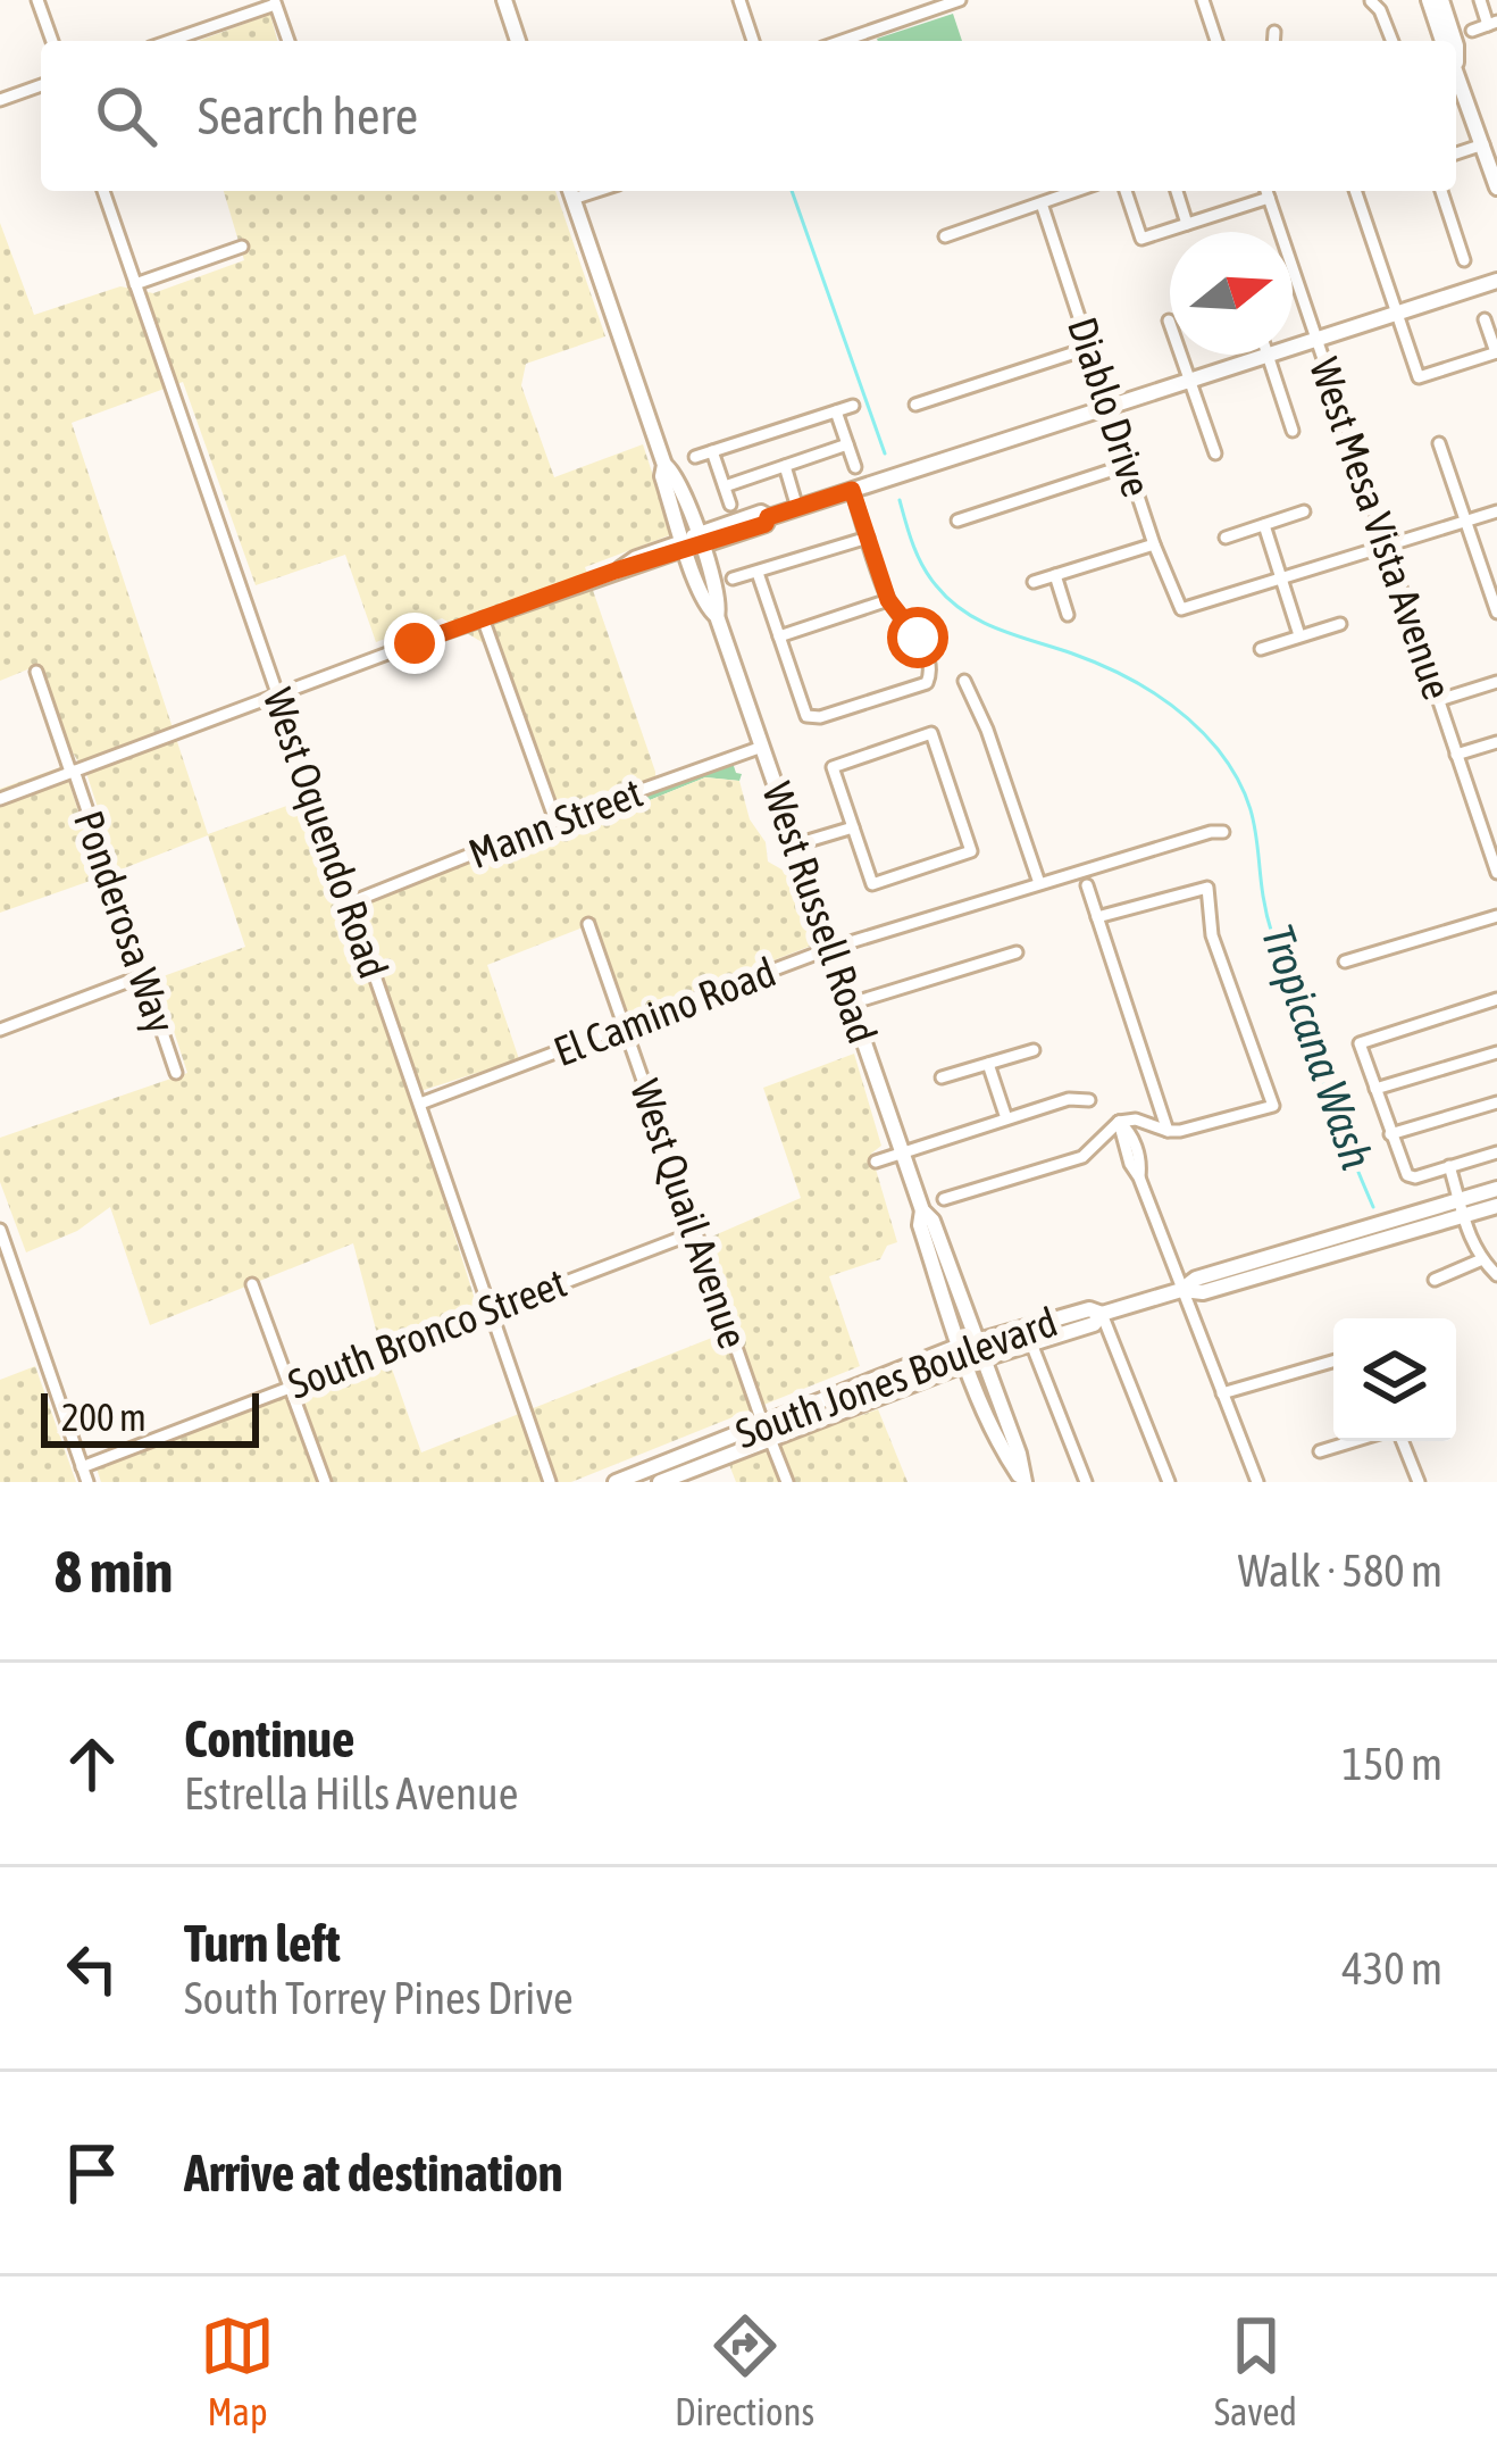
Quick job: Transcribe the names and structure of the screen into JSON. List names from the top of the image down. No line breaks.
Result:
{"streets":{"main road":["West Russell Road","South Jones Boulevard"],"street":["Diablo Drive","West Mesa Vista Avenue","Mann Street","West Oquendo Road","Ponderosa Way","El Camino Road","West Quail Avenue","South Bronco Street"]},"crossings":[["Mann Street","West Oquendo Road"],["Mann Street","West Russell Road"],["West Oquendo Road","El Camino Road"],["West Oquendo Road","South Bronco Street"],["West Russell Road","El Camino Road"],["West Russell Road","South Jones Boulevard"],["El Camino Road","West Quail Avenue"],["West Quail Avenue","South Bronco Street"],["West Quail Avenue","South Jones Boulevard"]],"water":["Tropicana Wash"],"scale_bar":"200 m","north":"right","page":{"search":"Search here","scale":"200 m","heading":["8 min","Walk · 580 m"],"list":[["Continue","Estrella Hills Avenue","150 m"],["Turn left","South Torrey Pines Drive","430 m"],"Arrive at destination"],"nav":["Map","Directions","Saved"]}}
